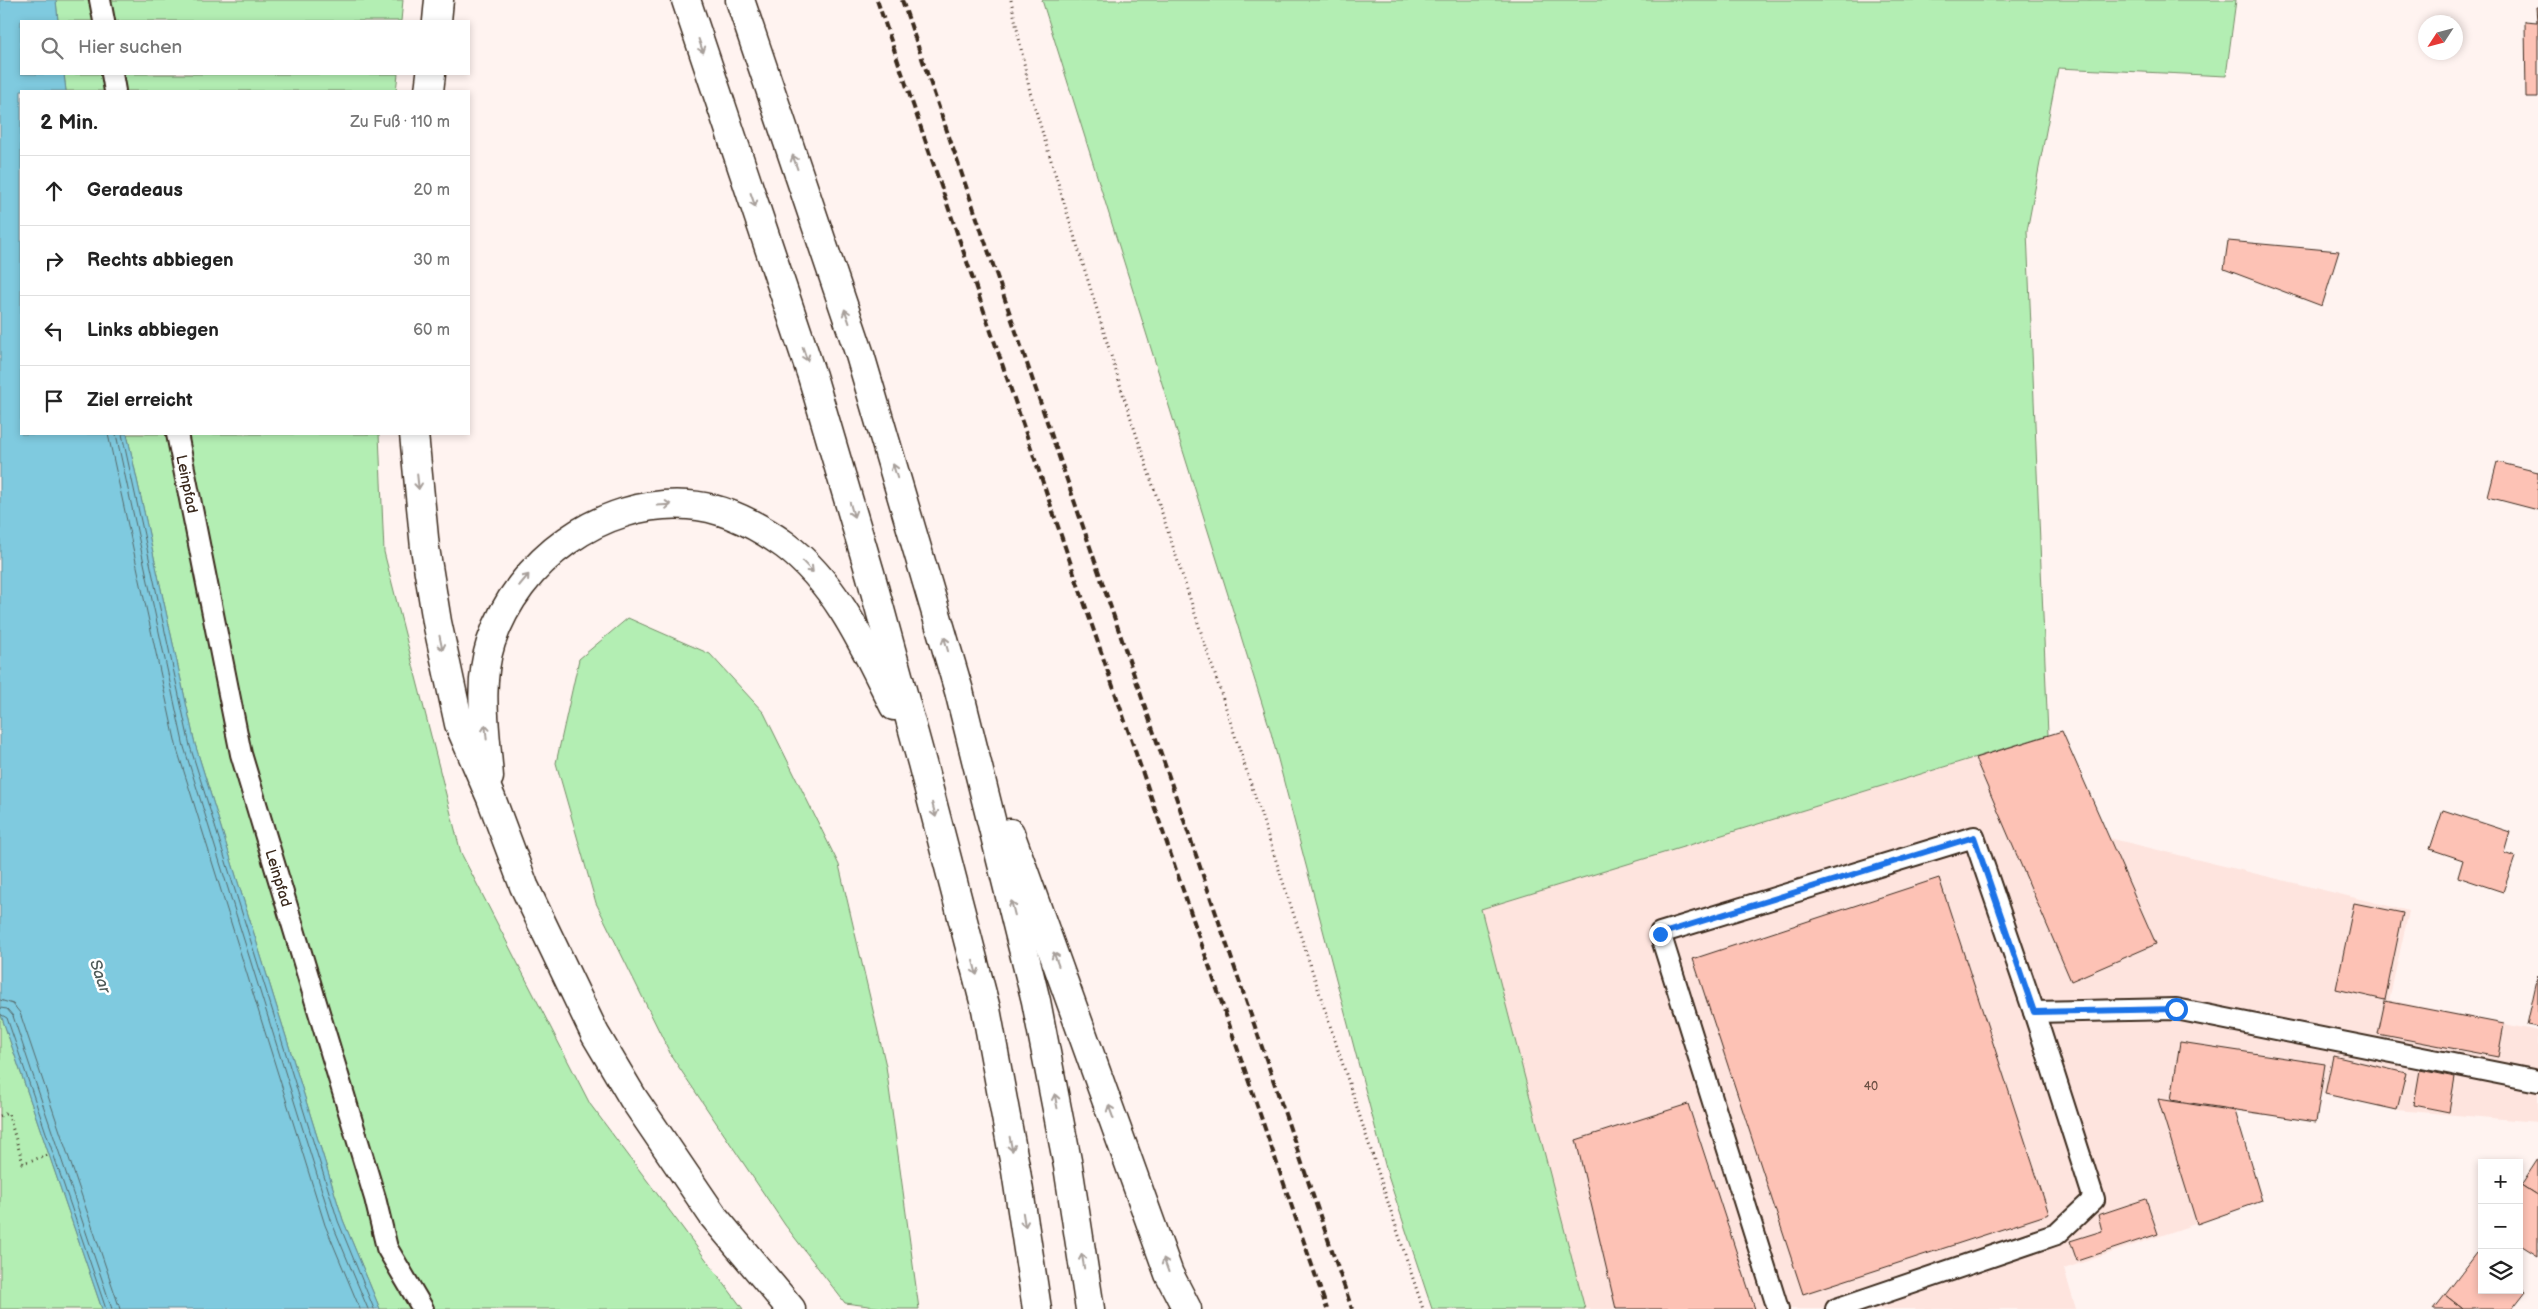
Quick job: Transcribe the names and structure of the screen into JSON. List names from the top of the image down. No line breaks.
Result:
{"streets":{"lane":["Leinpfad"]},"water":["Saar"],"house_numbers":["40"],"north":"bottom left","page":{"search":"Hier suchen","heading":["2 Min.","Zu Fuß · 110 m"],"list":[["Geradeaus","20 m"],["Rechts abbiegen","30 m"],["Links abbiegen","60 m"],"Ziel erreicht"],"map_buttons":["+","−"]}}
